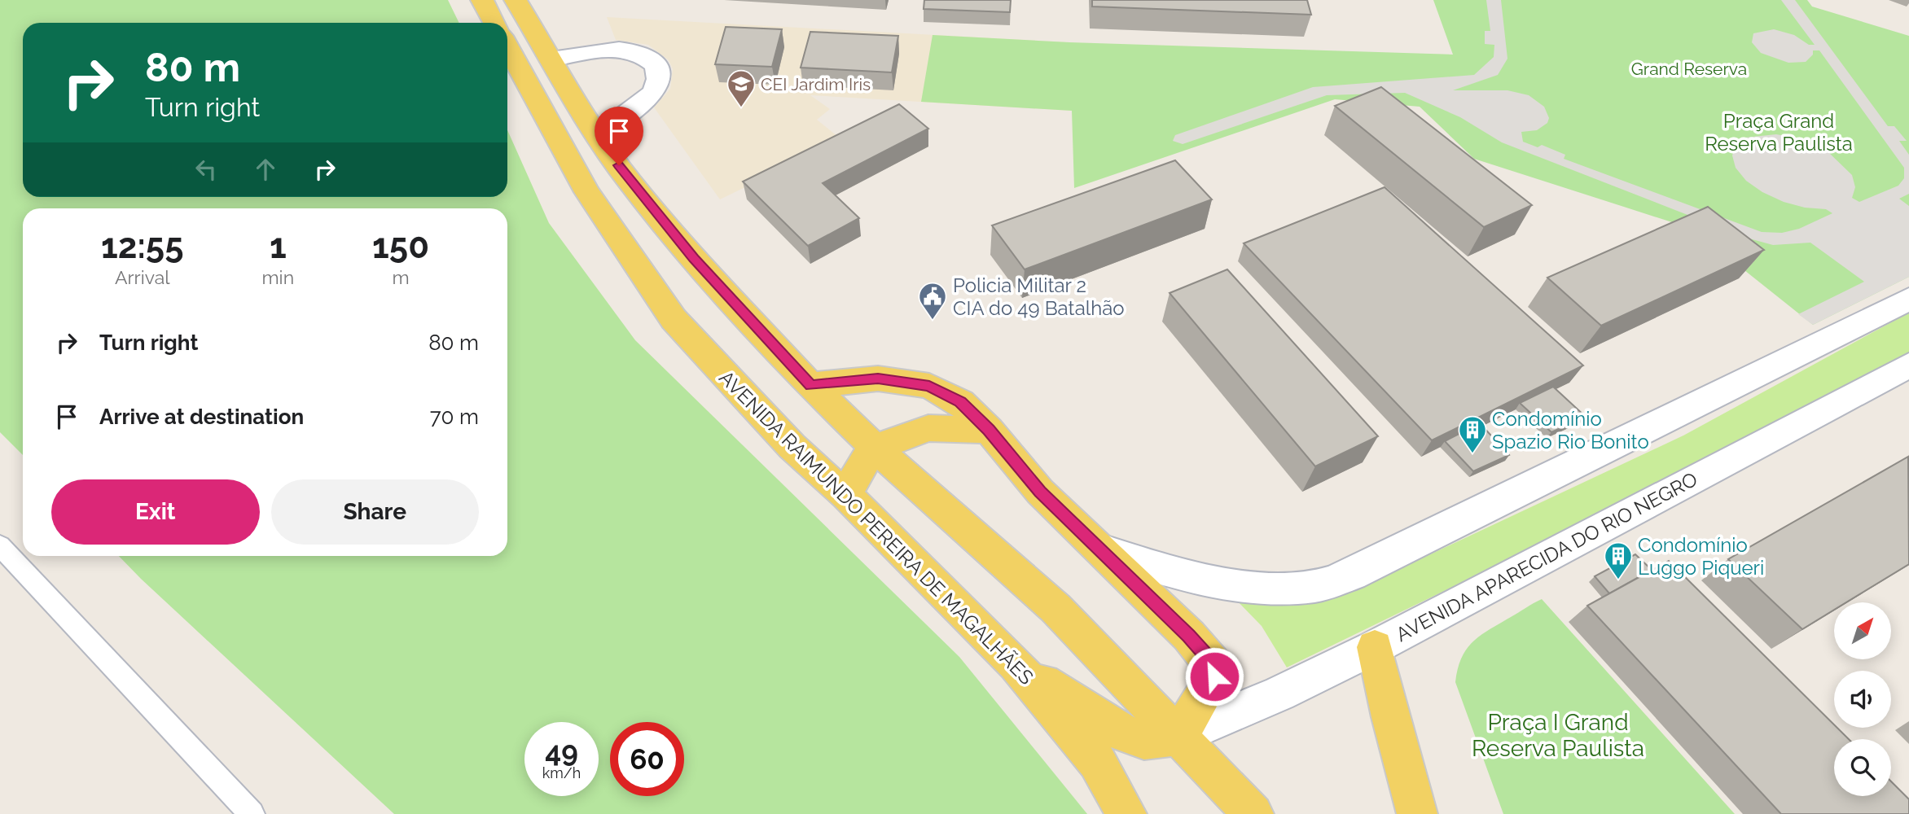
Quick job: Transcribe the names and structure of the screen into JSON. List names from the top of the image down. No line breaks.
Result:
{"streets":{"main road":["AVENIDA RAIMUNDO PEREIRA DE MAGALHÃES"],"street":["AVENIDA APARECIDA DO RIO NEGRO"]},"parks":["Grand Reserva","Praça Grand Reserva Paulista","Praça I Grand Reserva Paulista"],"places":{"school or university":["CEI Jardim Iris"],"public building":["Policia Militar 2 CIA do 49 Batalhão"],"building":["Condomínio Spazio Rio Bonito","Condomínio Luggo Piqueri"]},"north":"top right","page":{"turn":["80 m","Turn right"],"eta":["12:55","Arrival","1","min","150","m"],"list":[{"name":"Turn right","value":"80 m"},{"name":"Arrive at destination","value":"70 m"}],"buttons":["Exit","Share"],"speed":"49 km/h","limit":"60"}}
